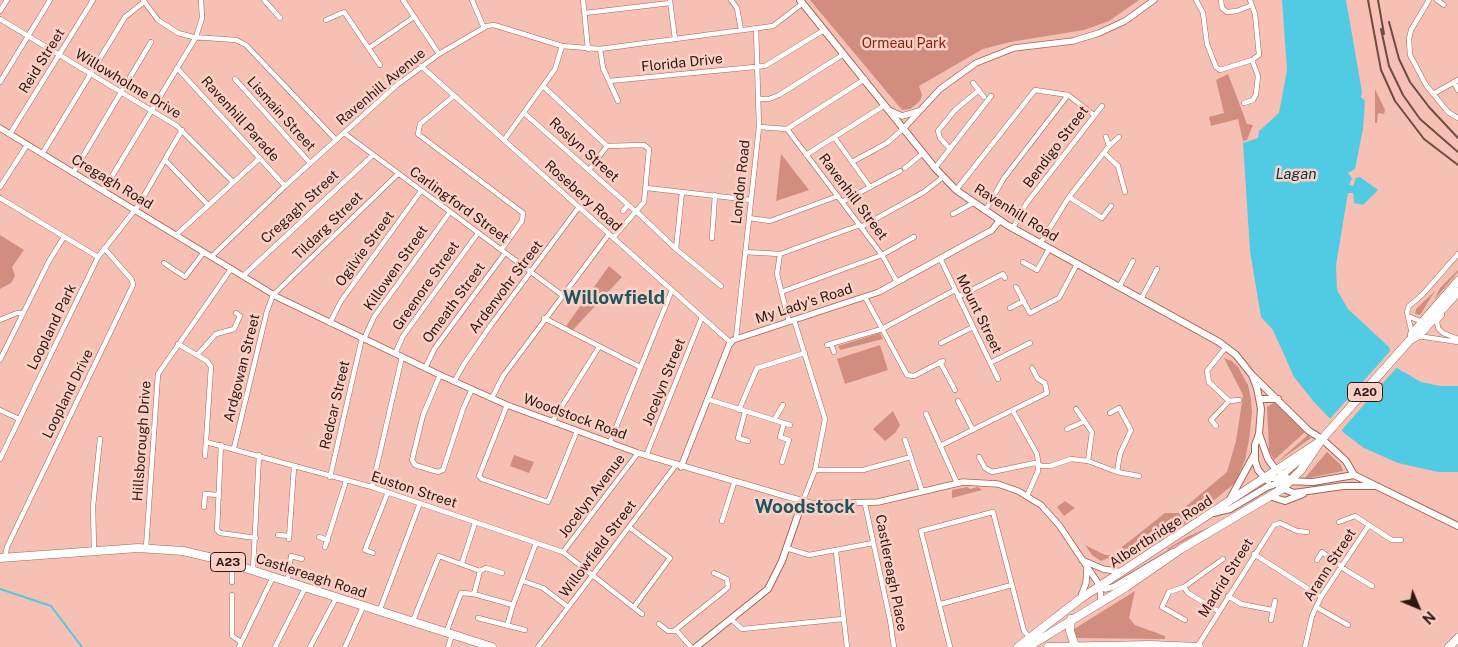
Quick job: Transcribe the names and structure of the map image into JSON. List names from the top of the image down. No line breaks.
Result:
{"streets":{"main road":["Ravenhill Road","A20","Albertbridge Road","A23","Castlereagh Road"],"street":["Reid Street","Florida Drive","Willowholme Drive","Ravenhill Avenue","Lismain Street","Ravenhill Parade","Bendigo Street","Roslyn Street","Cregagh Road","London Road","Rosebery Road","Ravenhill Street","Carlingford Street","Cregagh Street","Tildarg Street","Ogilvie Street","Killowen Street","Greenore Street","Ardenvohr Street","Omeath Street","My Lady's Road","Mount Street","Loopland Park","Ardgowan Street","Jocelyn Street","Loopland Drive","Redcar Street","Woodstock Road","Hillsborough Drive","Euston Street","Jocelyn Avenue","Willowfield Street","Arann Street","Castlereagh Place","Madrid Street"]},"crossings":[["Reid Street","Willowholme Drive"],["Reid Street","Cregagh Road"],["Florida Drive","London Road"],["Florida Drive","Ravenhill Road"],["Willowholme Drive","Loopland Park"],["Ravenhill Avenue","Lismain Street"],["Ravenhill Avenue","Ravenhill Parade"],["Ravenhill Avenue","Cregagh Road"],["Ravenhill Avenue","Rosebery Road"],["Ravenhill Avenue","Carlingford Street"],["Ravenhill Avenue","Woodstock Road"],["Bendigo Street","Ravenhill Road"],["Cregagh Road","Loopland Park"],["Cregagh Road","Woodstock Road"],["London Road","My Lady's Road"],["Rosebery Road","Ardenvohr Street"],["Rosebery Road","Omeath Street"],["Rosebery Road","My Lady's Road"],["Rosebery Road","Jocelyn Street"],["Ravenhill Street","My Lady's Road"],["Carlingford Street","Cregagh Street"],["Carlingford Street","Tildarg Street"],["Carlingford Street","Ogilvie Street"],["Carlingford Street","Killowen Street"],["Carlingford Street","Greenore Street"],["Carlingford Street","Ardenvohr Street"],["Carlingford Street","Omeath Street"],["Cregagh Street","Woodstock Road"],["Ravenhill Road","My Lady's Road"],["Ravenhill Road","Albertbridge Road"],["Tildarg Street","Ardgowan Street"],["Tildarg Street","Woodstock Road"],["Ogilvie Street","Woodstock Road"],["Killowen Street","Redcar Street"],["Killowen Street","Woodstock Road"],["Greenore Street","Woodstock Road"],["Ardenvohr Street","Woodstock Road"],["Omeath Street","Woodstock Road"],["My Lady's Road","Mount Street"],["Loopland Park","Loopland Drive"],["Ardgowan Street","Woodstock Road"],["Ardgowan Street","Euston Street"],["Jocelyn Street","Woodstock Road"],["A20","Albertbridge Road"],["Loopland Drive","Castlereagh Road"],["Redcar Street","Woodstock Road"],["Redcar Street","Euston Street"],["Woodstock Road","Hillsborough Drive"],["Woodstock Road","Jocelyn Avenue"],["Woodstock Road","Albertbridge Road"],["Woodstock Road","Willowfield Street"],["Woodstock Road","Castlereagh Place"],["Hillsborough Drive","Castlereagh Road"],["Euston Street","Jocelyn Avenue"],["Euston Street","Willowfield Street"]],"districts":["Willowfield","Woodstock"],"water":["Lagan"],"parks":["Ormeau Park"],"north":"bottom right"}
